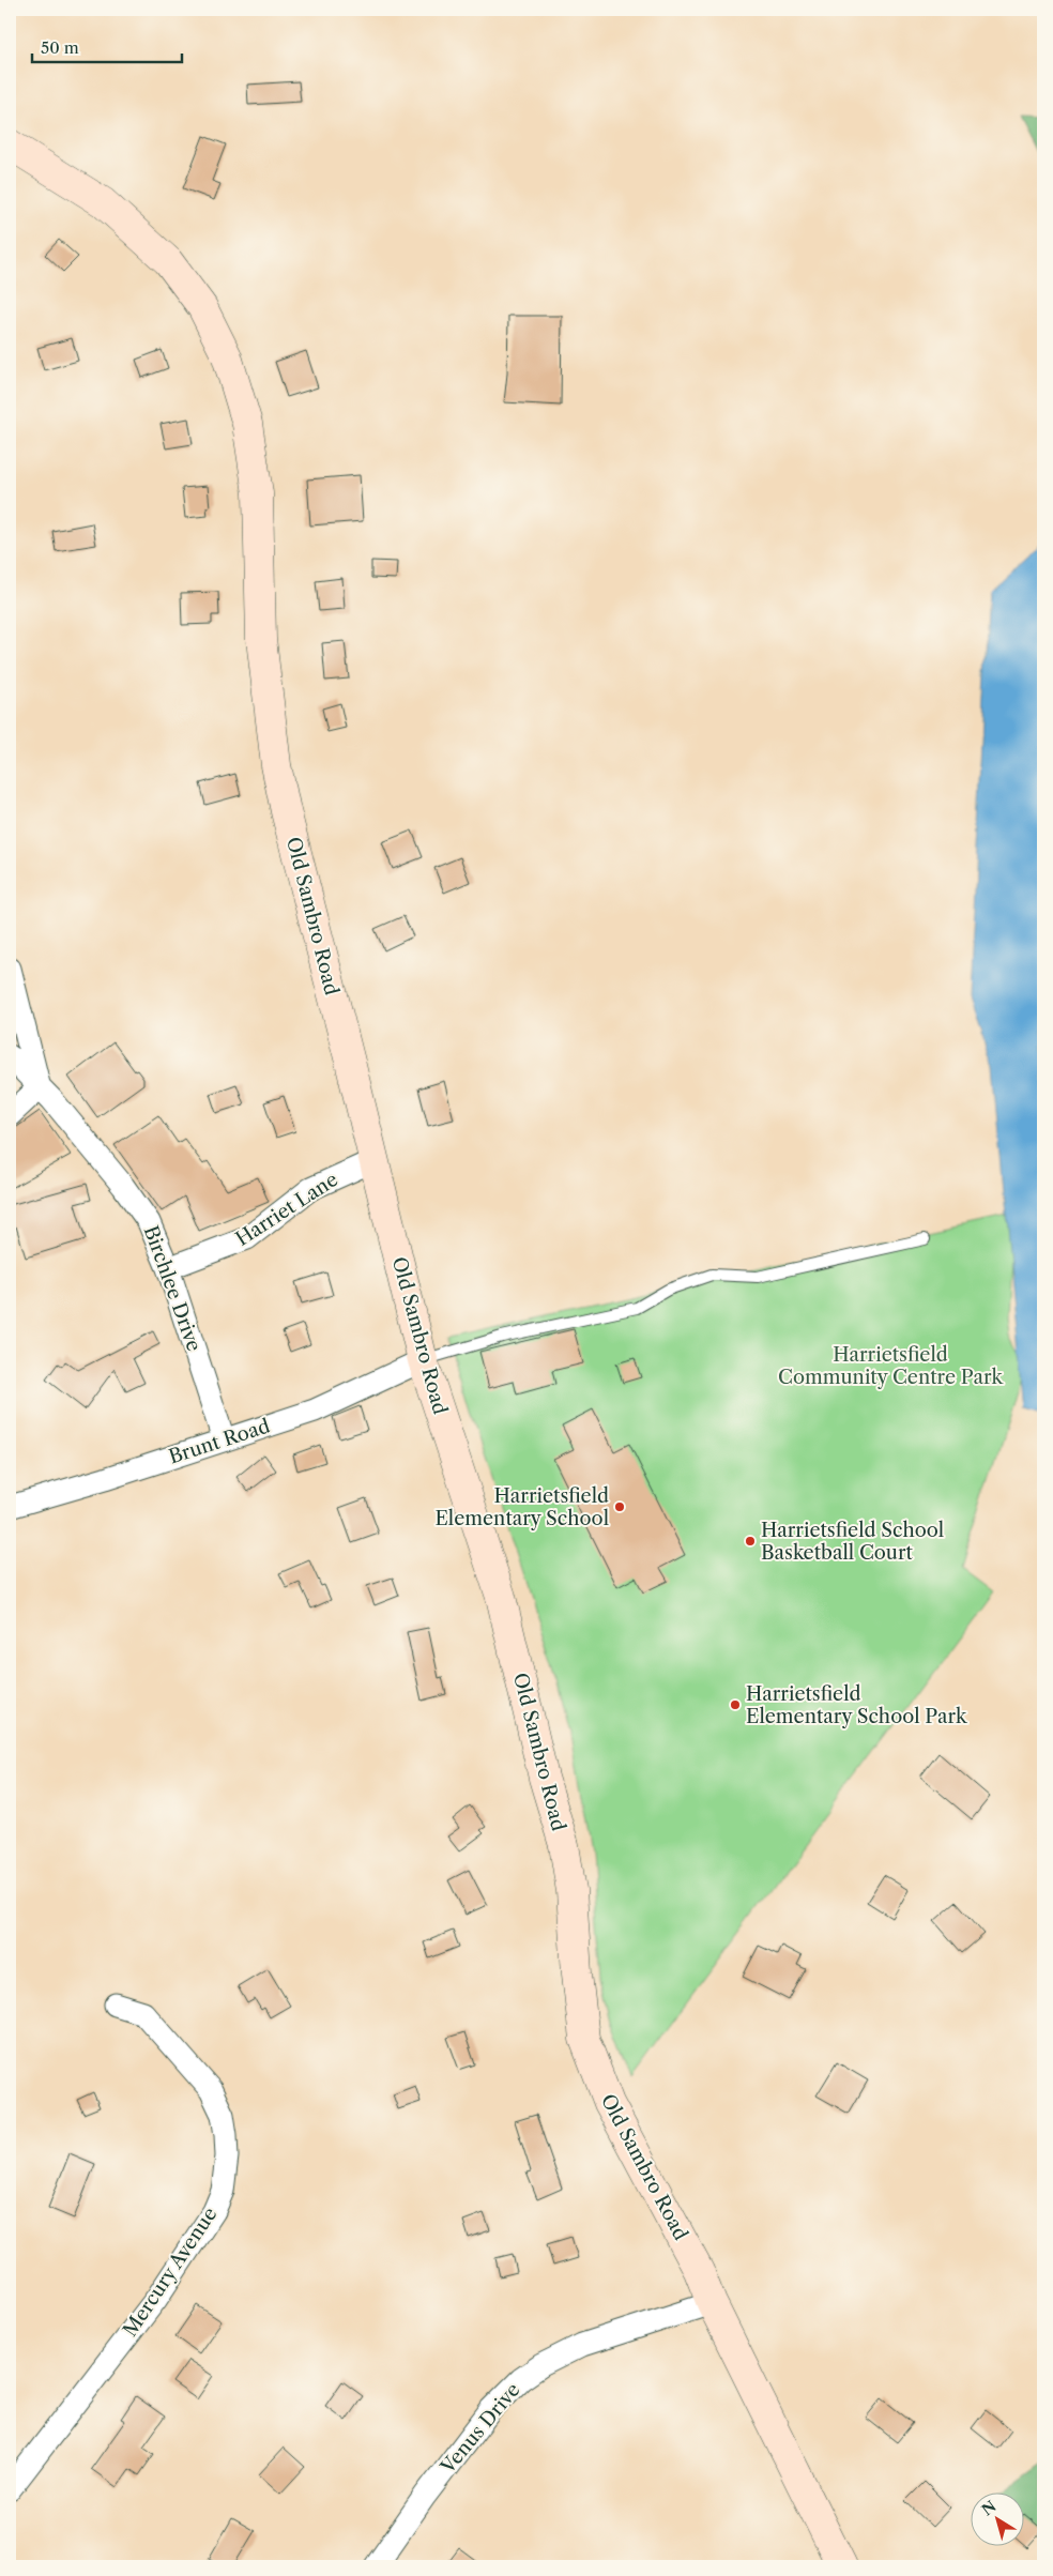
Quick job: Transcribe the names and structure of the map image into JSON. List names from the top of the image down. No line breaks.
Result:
{"streets":{"main road":["Old Sambro Road"],"street":["Harriet Lane","Birchlee Drive","Brunt Road","Mercury Avenue","Venus Drive"]},"crossings":[["Old Sambro Road","Harriet Lane"],["Old Sambro Road","Brunt Road"],["Old Sambro Road","Venus Drive"],["Harriet Lane","Birchlee Drive"],["Birchlee Drive","Brunt Road"]],"parks":["Harrietsfield Community Centre Park"],"places":["Harrietsfield Elementary School","Harrietsfield School Basketball Court","Harrietsfield Elementary School Park"],"scale_bar":"50 m","north":"top left"}
